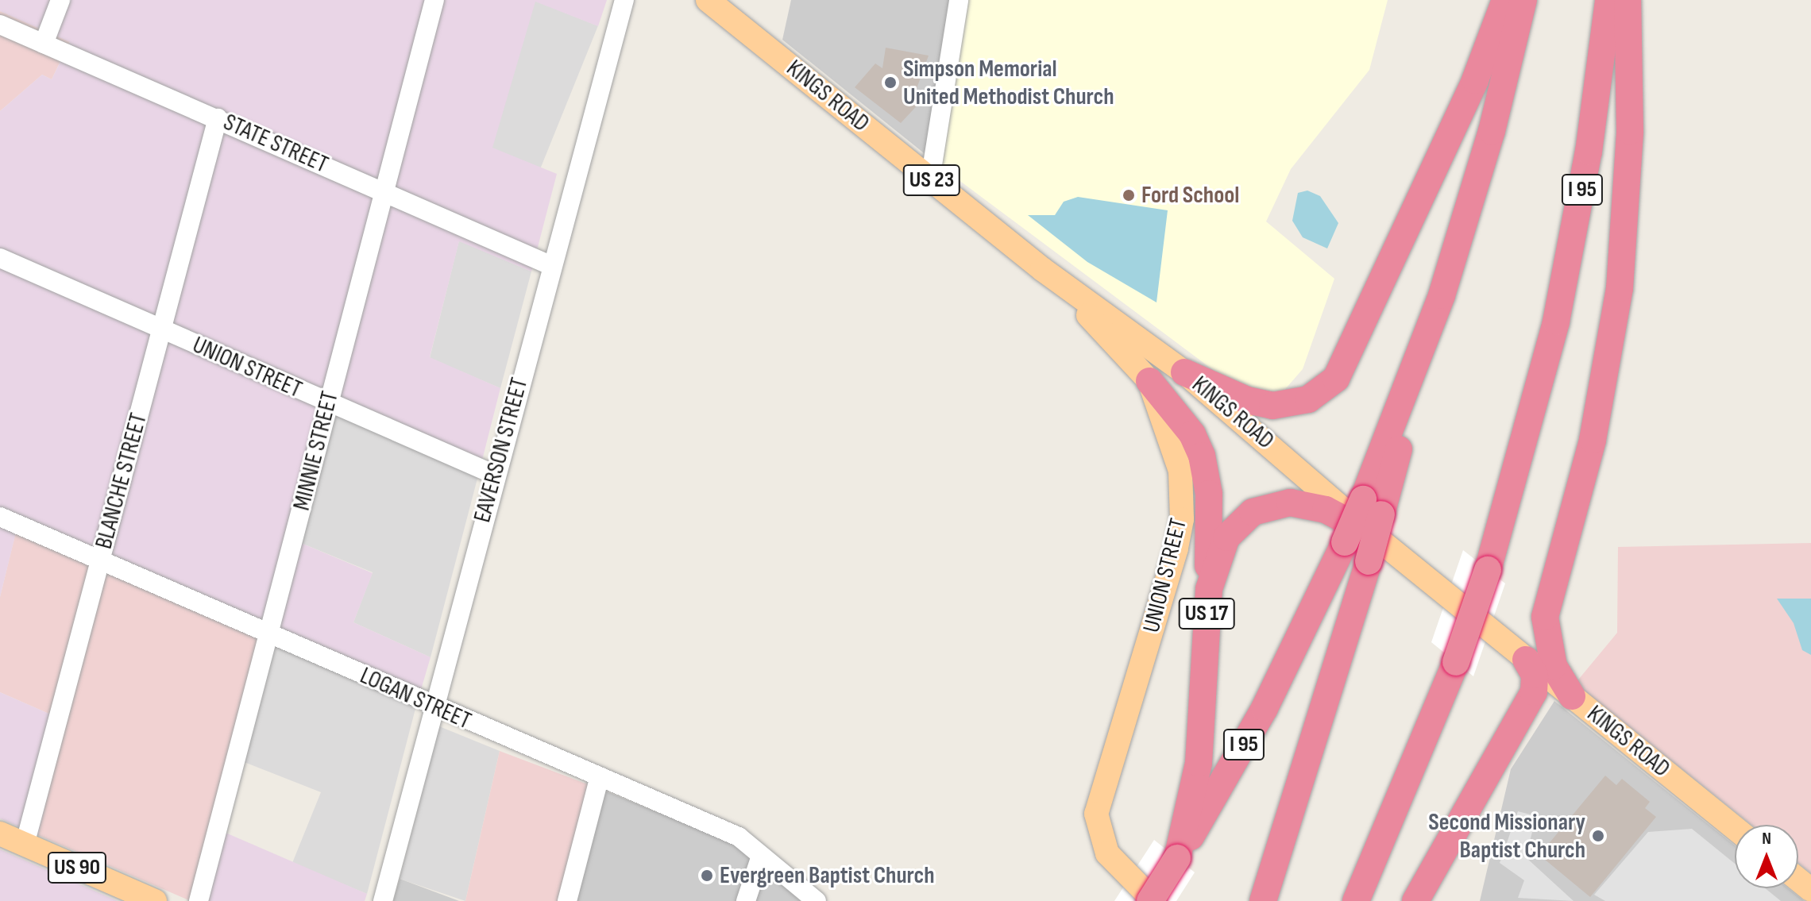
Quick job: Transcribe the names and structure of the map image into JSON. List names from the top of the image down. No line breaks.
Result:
{"streets":{"highway":["I 95","US 17"],"main road":["KINGS ROAD","US 23","UNION STREET","US 90"],"street":["STATE STREET","EAVERSON STREET","MINNIE STREET","BLANCHE STREET","LOGAN STREET"]},"crossings":[["KINGS ROAD","I 95"],["KINGS ROAD","UNION STREET"],["KINGS ROAD","US 17"],["STATE STREET","EAVERSON STREET"],["STATE STREET","MINNIE STREET"],["STATE STREET","BLANCHE STREET"],["I 95","UNION STREET"],["I 95","US 17"],["UNION STREET","EAVERSON STREET"],["UNION STREET","MINNIE STREET"],["UNION STREET","BLANCHE STREET"],["EAVERSON STREET","LOGAN STREET"],["MINNIE STREET","LOGAN STREET"],["BLANCHE STREET","LOGAN STREET"],["BLANCHE STREET","US 90"]],"places":["Simpson Memorial United Methodist Church","Ford School","Second Missionary Baptist Church","Evergreen Baptist Church"],"north":"top"}
